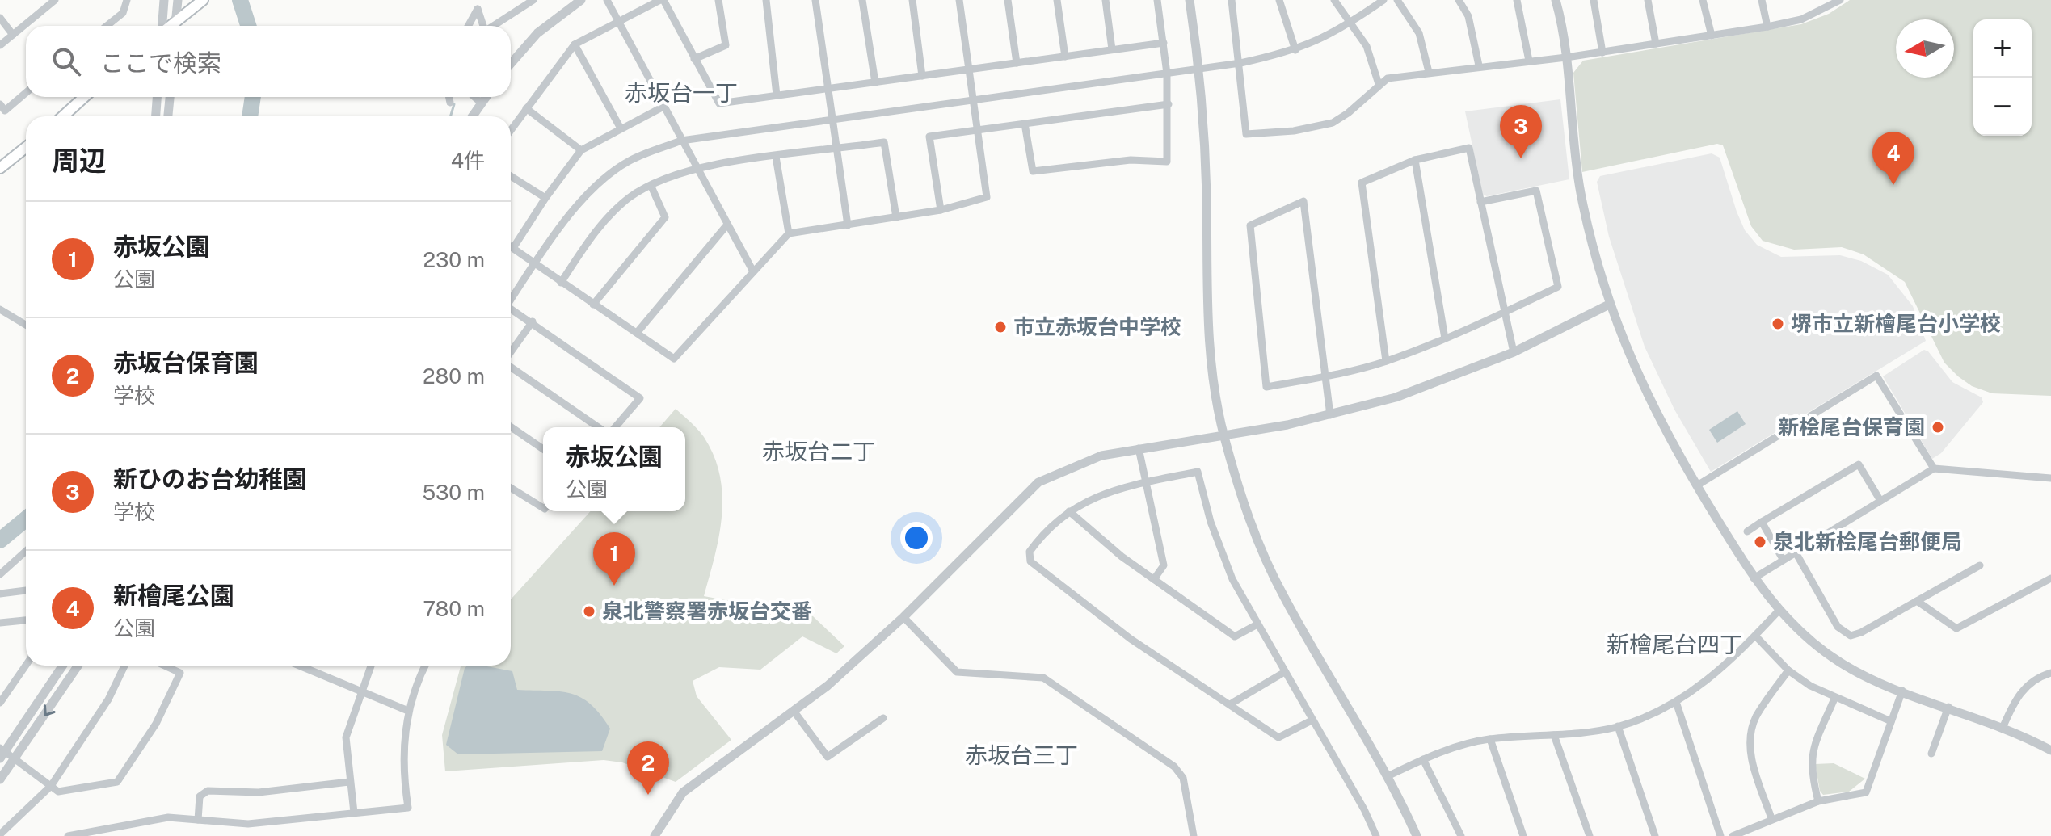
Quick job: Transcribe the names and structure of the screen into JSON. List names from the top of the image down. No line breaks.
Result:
{"districts":["赤坂台一丁","赤坂台二丁","新檜尾台四丁","赤坂台三丁"],"places":["堺市立新檜尾台小学校","市立赤坂台中学校","新桧尾台保育園","泉北新桧尾台郵便局","泉北警察署赤坂台交番"],"north":"left","page":{"map_buttons":["+","−"],"search":"ここで検索","pins":["3","4","1","2"],"heading":["周辺","4件"],"list":[{"mark":"1","name":"赤坂公園","note":"公園","value":"230 m"},{"mark":"2","name":"赤坂台保育園","note":"学校","value":"280 m"},{"mark":"3","name":"新ひのお台幼稚園","note":"学校","value":"530 m"},{"mark":"4","name":"新檜尾公園","note":"公園","value":"780 m"}],"popup":["赤坂公園","公園"]}}
